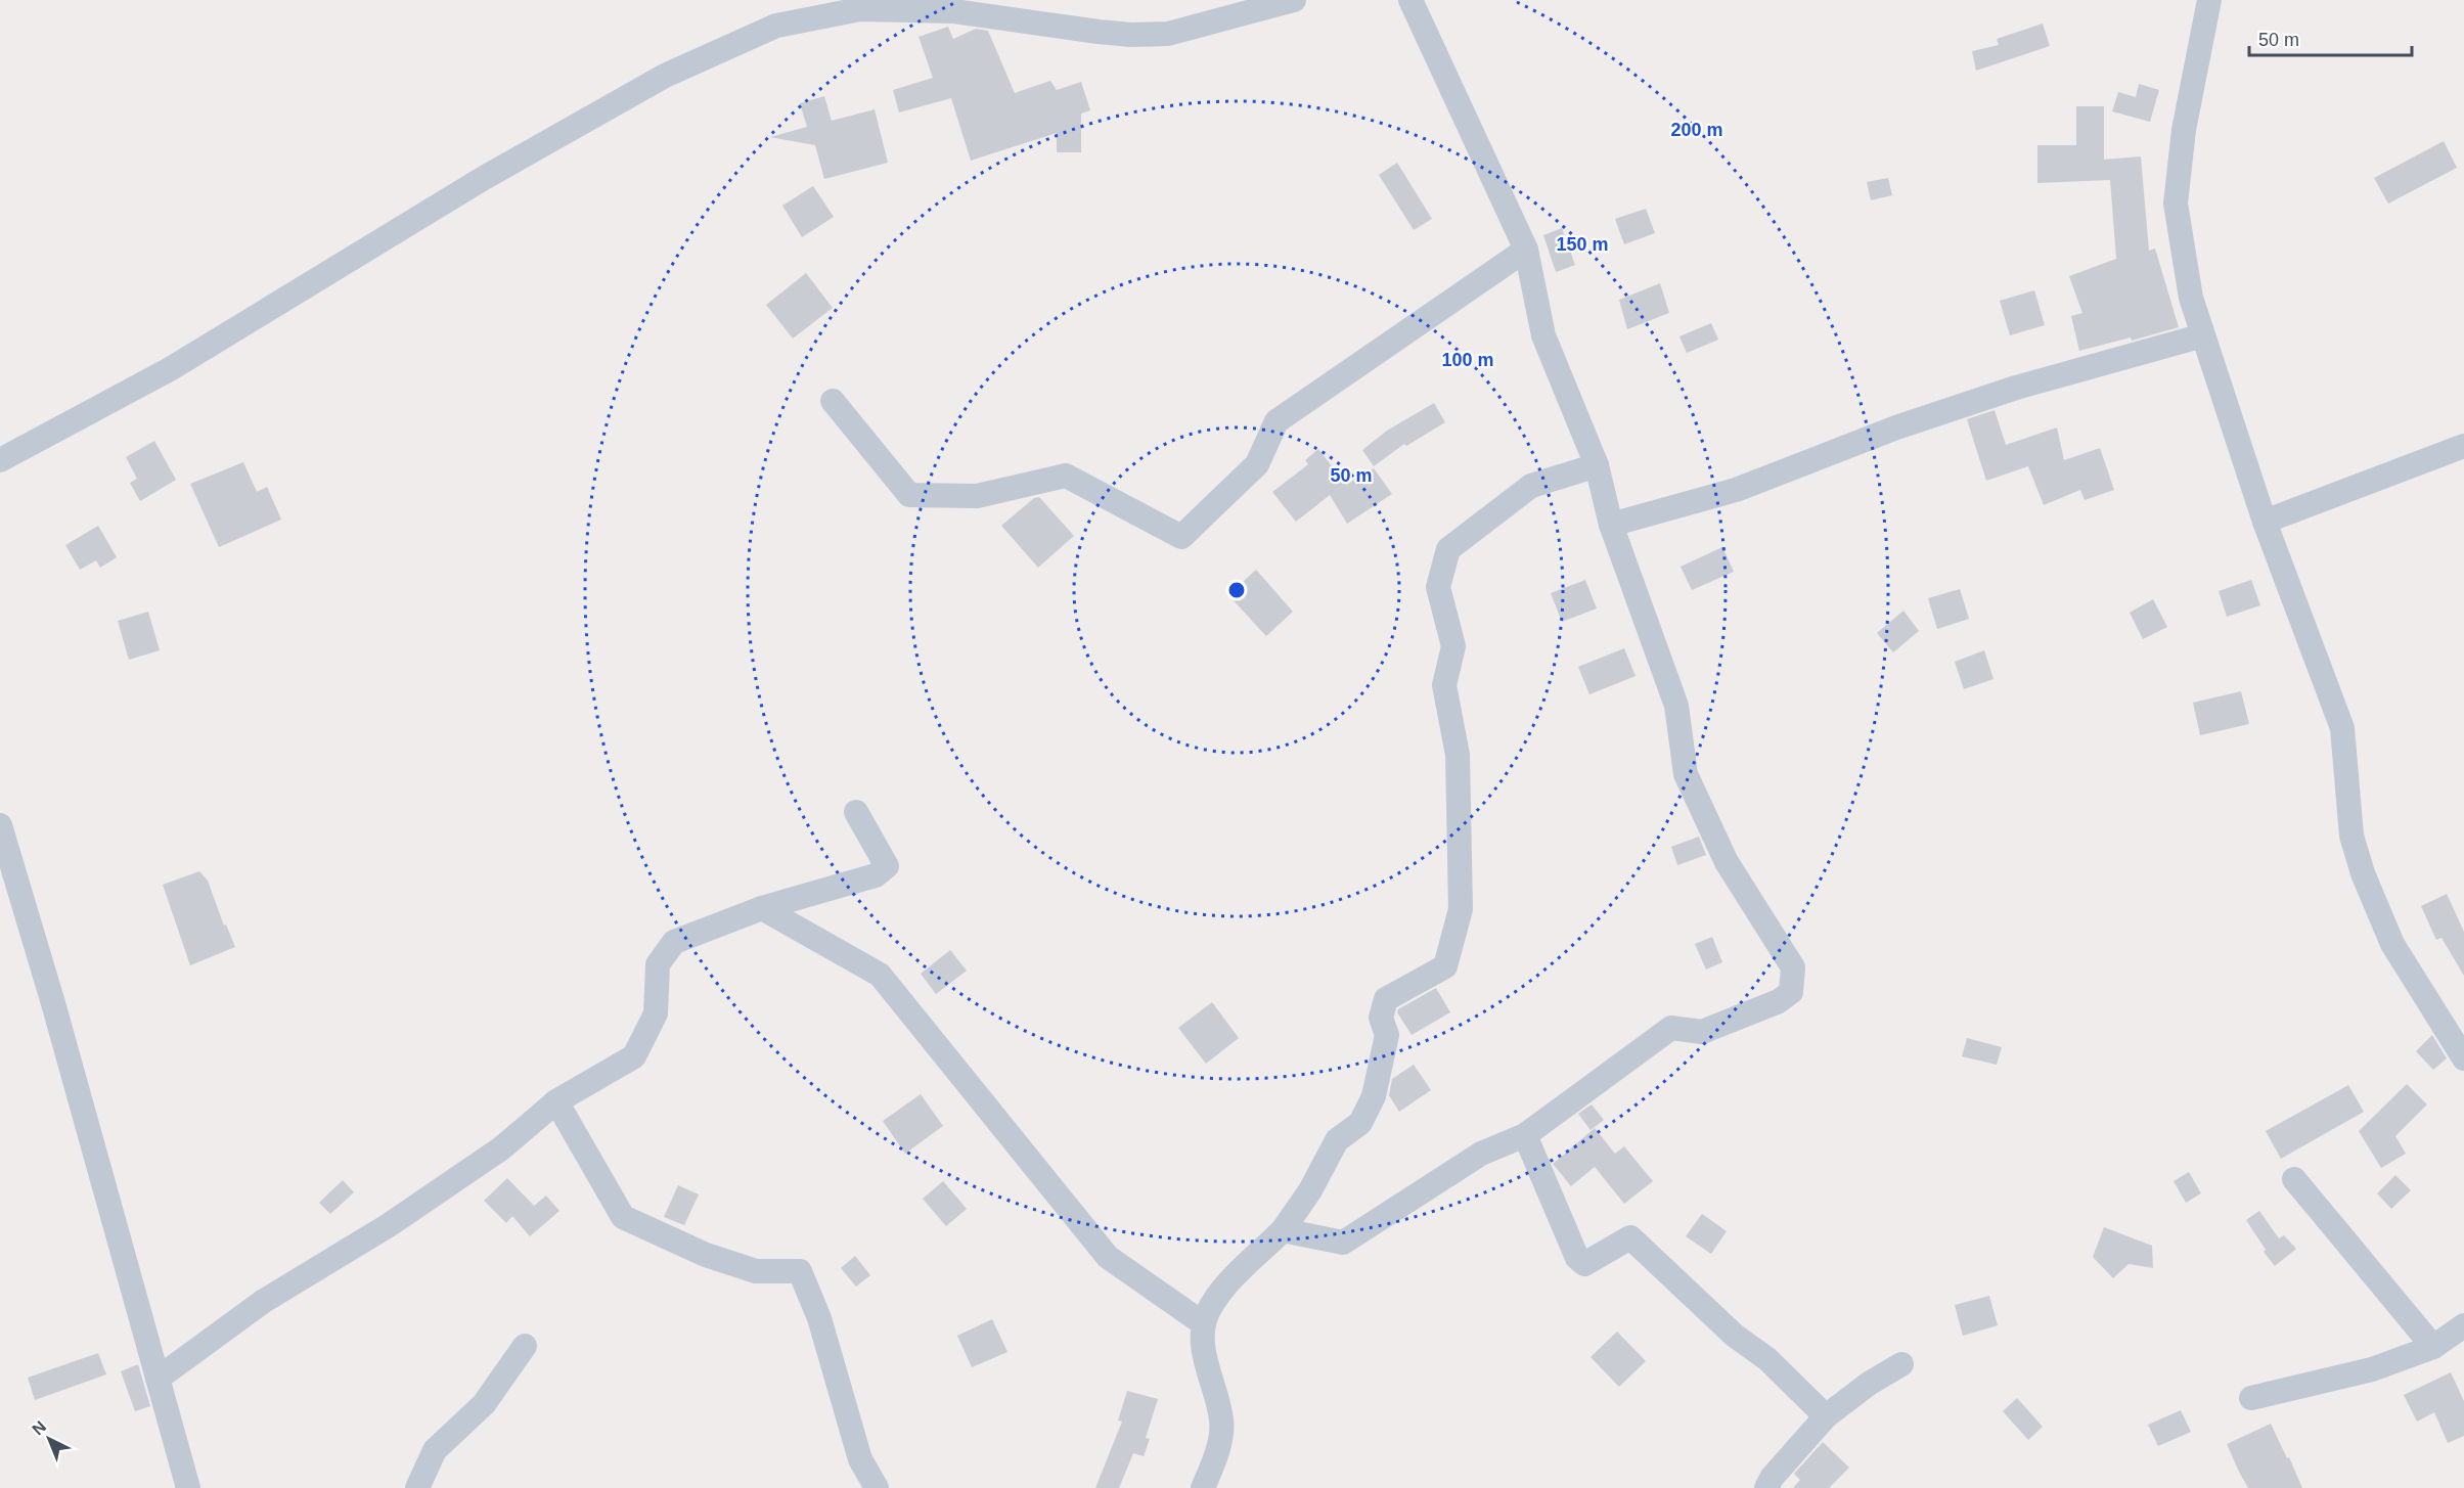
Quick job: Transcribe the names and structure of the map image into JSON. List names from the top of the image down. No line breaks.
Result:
{"scale_bar":"50 m","north":"top left","rings":["200 m","150 m","100 m","50 m"]}
